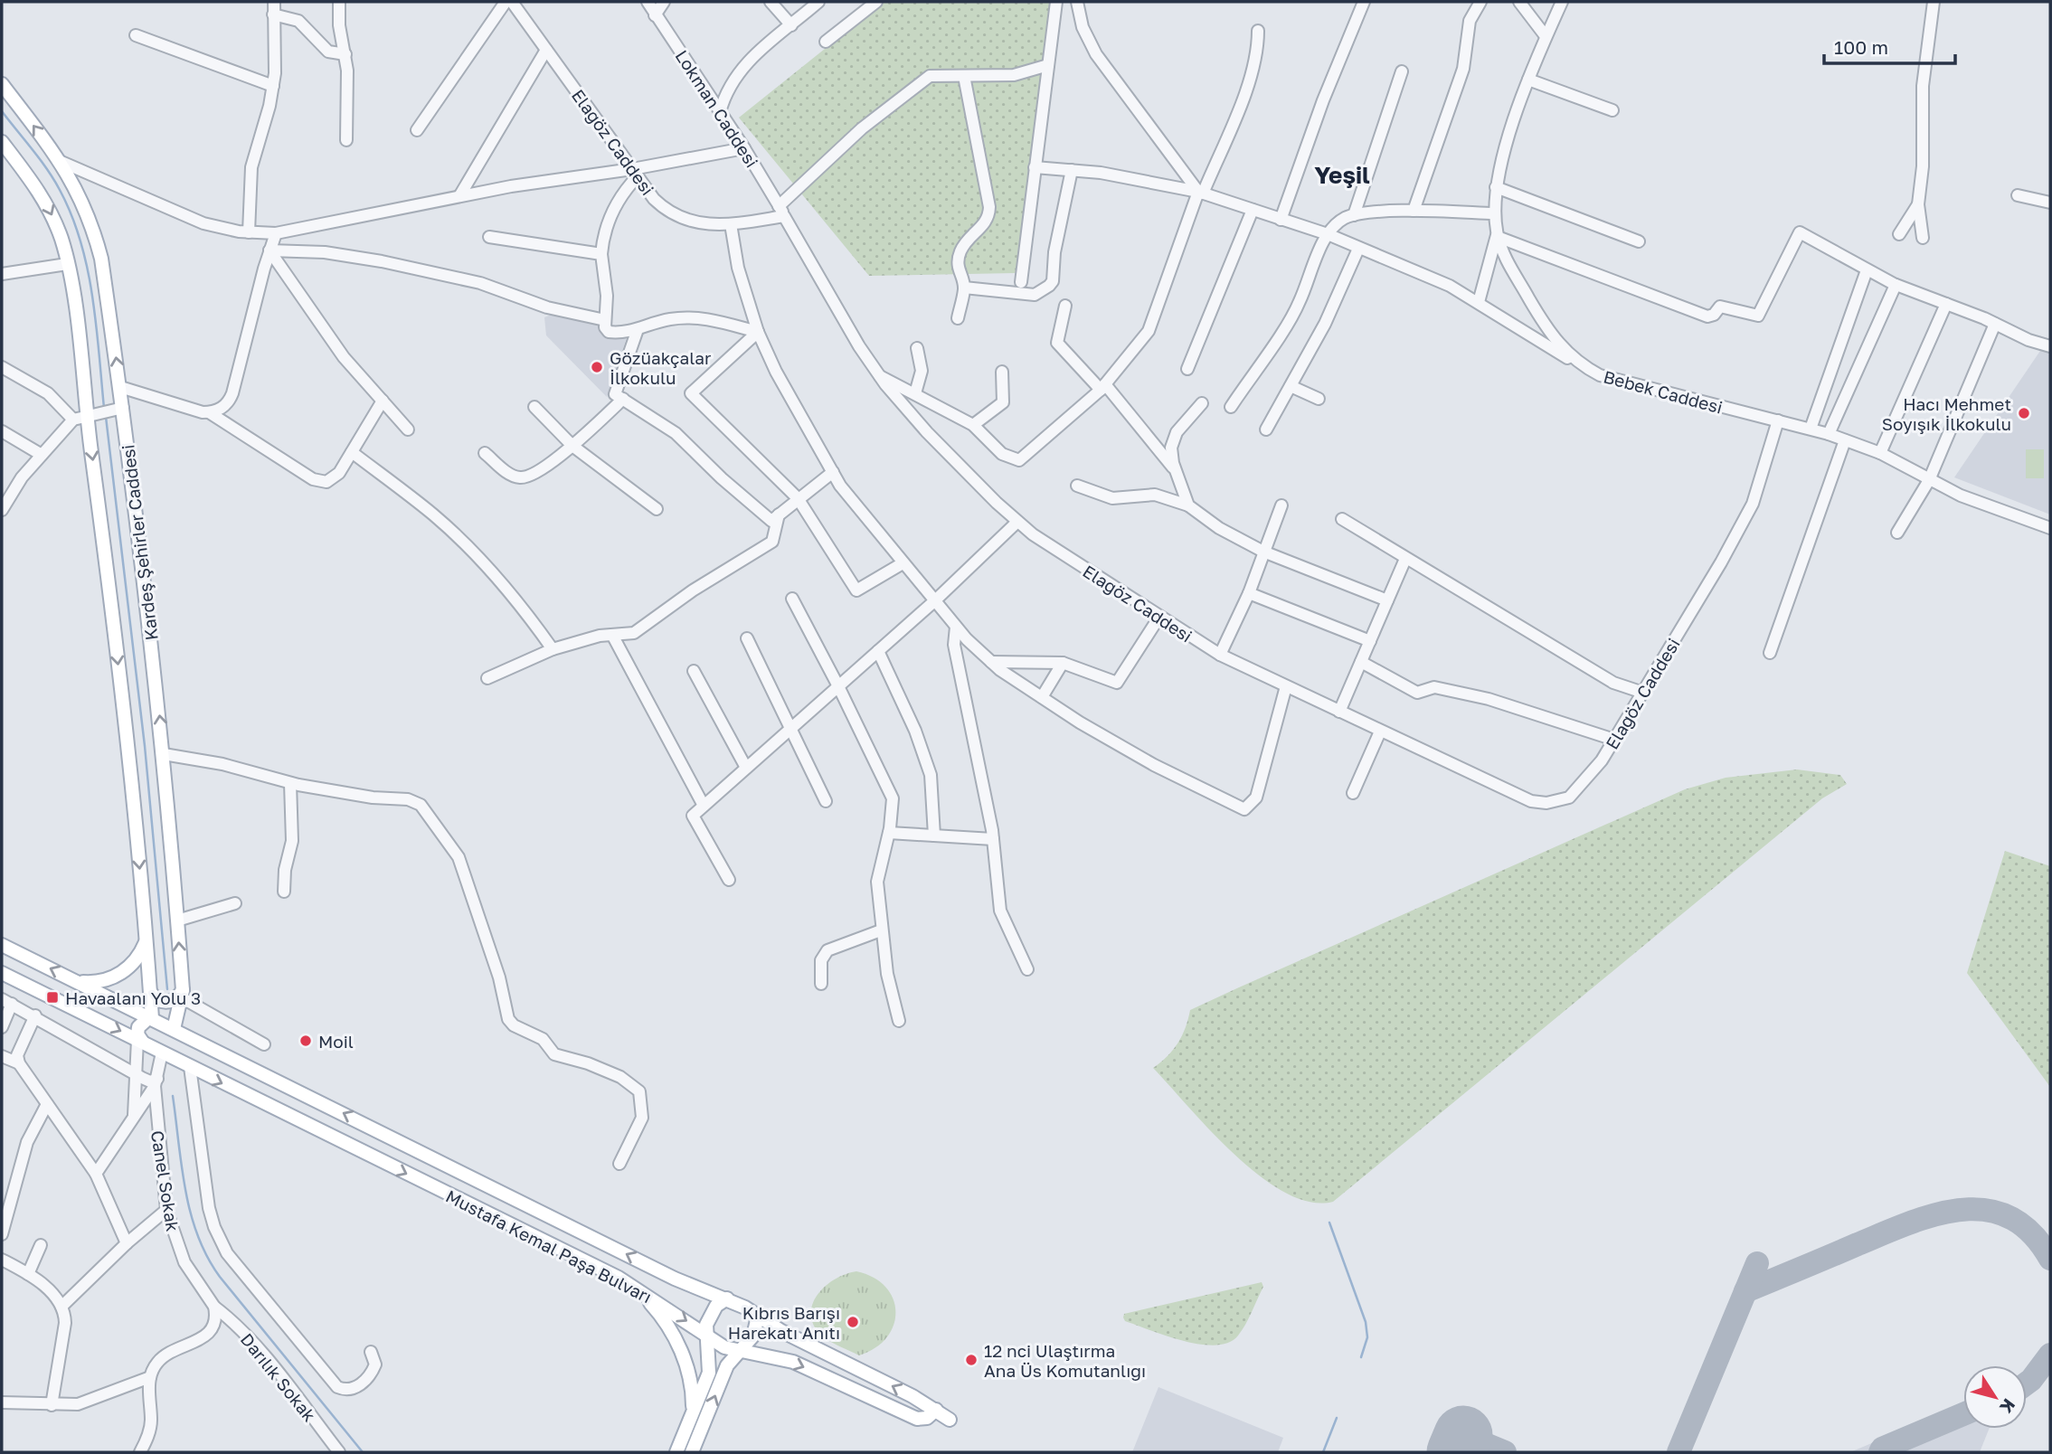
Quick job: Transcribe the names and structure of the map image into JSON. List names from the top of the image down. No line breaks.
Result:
{"streets":{"main road":["Kardeş Şehirler Caddesi","Mustafa Kemal Paşa Bulvarı"],"street":["Lokman Caddesi","Elagöz Caddesi","Bebek Caddesi","Canel Sokak","Darılık Sokak"]},"crossings":[["Lokman Caddesi","Elagöz Caddesi"],["Elagöz Caddesi","Bebek Caddesi"],["Kardeş Şehirler Caddesi","Canel Sokak"],["Kardeş Şehirler Caddesi","Mustafa Kemal Paşa Bulvarı"],["Canel Sokak","Mustafa Kemal Paşa Bulvarı"],["Canel Sokak","Darılık Sokak"]],"districts":["Yeşil"],"places":{"other":["Gözüakçalar İlkokulu","Hacı Mehmet Soyışık İlkokulu","Moil","Kıbrıs Barışı Harekatı Anıtı","12 nci Ulaştırma Ana Üs Komutanlığı"],"transit":["Havaalanı Yolu 3"]},"scale_bar":"100 m","north":"bottom right"}
